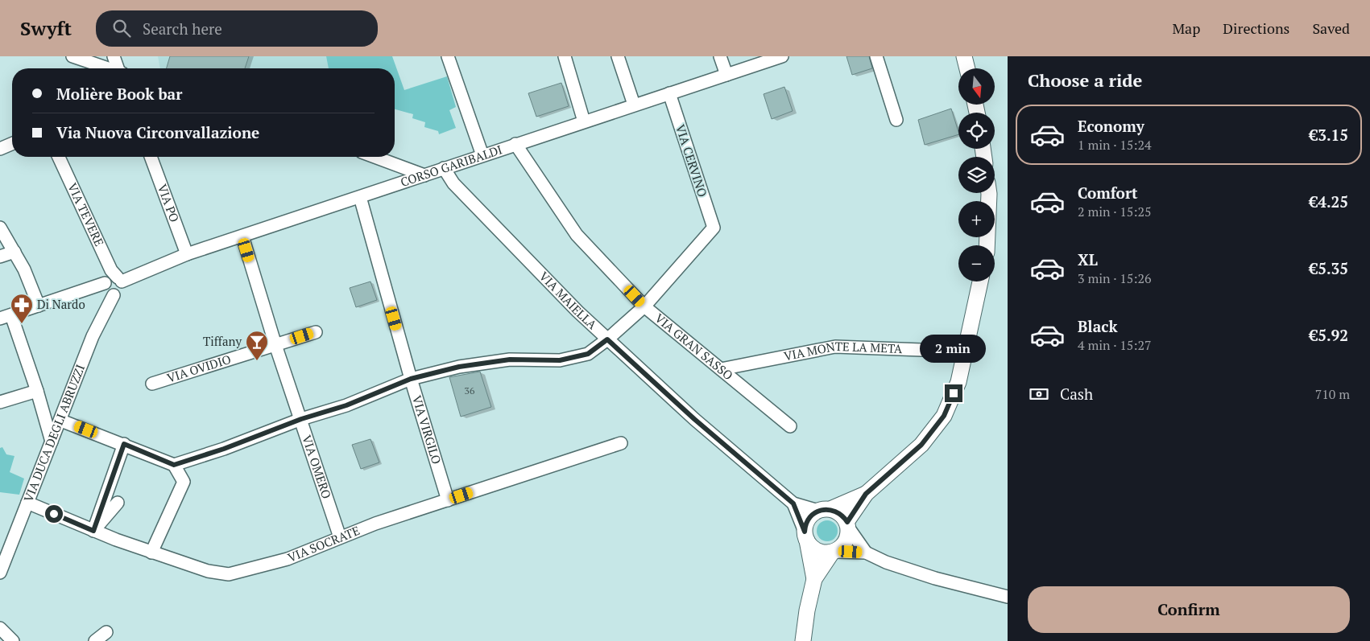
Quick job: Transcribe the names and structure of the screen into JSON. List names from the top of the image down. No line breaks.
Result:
{"streets":{"street":["VIA CERVINO","CORSO GARIBALDI","VIA PO","VIA TEVERE","VIA MAIELLA","VIA GRAN SASSO","VIA MONTE LA META","VIA OVIDIO","VIA VIRGILO","VIA DUCA DEGLI ABRUZZI","VIA OMERO","VIA SOCRATE"]},"crossings":[["VIA CERVINO","CORSO GARIBALDI"],["VIA CERVINO","VIA GRAN SASSO"],["CORSO GARIBALDI","VIA PO"],["CORSO GARIBALDI","VIA TEVERE"],["CORSO GARIBALDI","VIA MAIELLA"],["CORSO GARIBALDI","VIA GRAN SASSO"],["CORSO GARIBALDI","VIA VIRGILO"],["CORSO GARIBALDI","VIA DUCA DEGLI ABRUZZI"],["CORSO GARIBALDI","VIA OMERO"],["VIA TEVERE","VIA DUCA DEGLI ABRUZZI"],["VIA GRAN SASSO","VIA MONTE LA META"],["VIA OVIDIO","VIA OMERO"],["VIA VIRGILO","VIA SOCRATE"],["VIA DUCA DEGLI ABRUZZI","VIA SOCRATE"],["VIA OMERO","VIA SOCRATE"]],"places":{"pharmacy":["Di Nardo"],"bar":["Tiffany"]},"house_numbers":["36"],"north":"bottom","page":{"header":"Swyft","search":"Search here","nav":["Map","Directions","Saved"],"heading":"Choose a ride","map_buttons":["+","−"],"banner":["Molière Book bar","Via Nuova Circonvallazione"],"list":[{"name":"Economy","note":"1 min · 15:24","value":"€3.15"},{"name":"Comfort","note":"2 min · 15:25","value":"€4.25"},{"name":"XL","note":"3 min · 15:26","value":"€5.35"},{"name":"Black","note":"4 min · 15:27","value":"€5.92"}],"bubble":"2 min","pay":["Cash","710 m"],"buttons":"Confirm"}}
